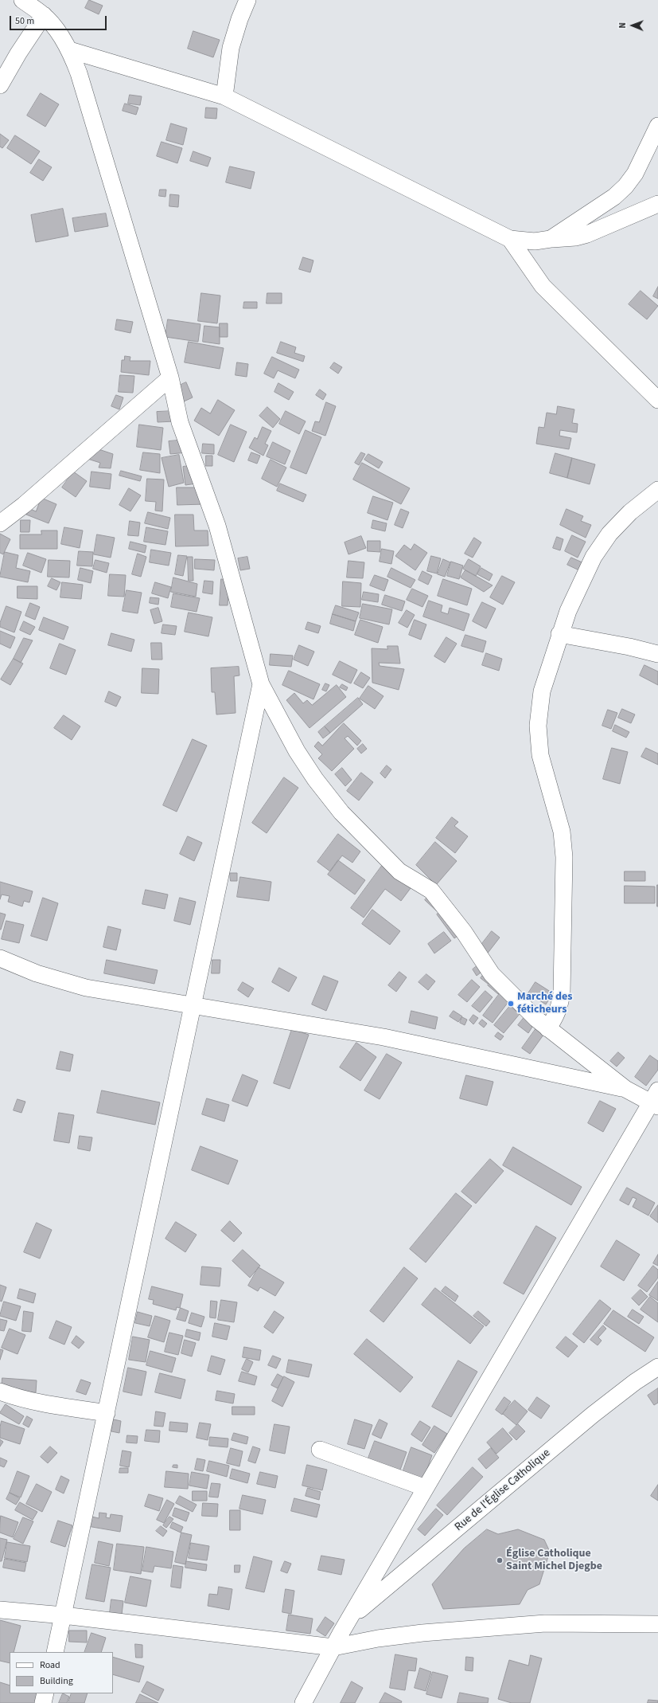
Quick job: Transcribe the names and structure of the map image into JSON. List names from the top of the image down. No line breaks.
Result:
{"streets":{"street":["Rue de l'Église Catholique"]},"places":["Marché des féticheurs","Église Catholique Saint Michel Djegbe"],"legend":["Road","Building"],"scale_bar":"50 m","north":"left"}
